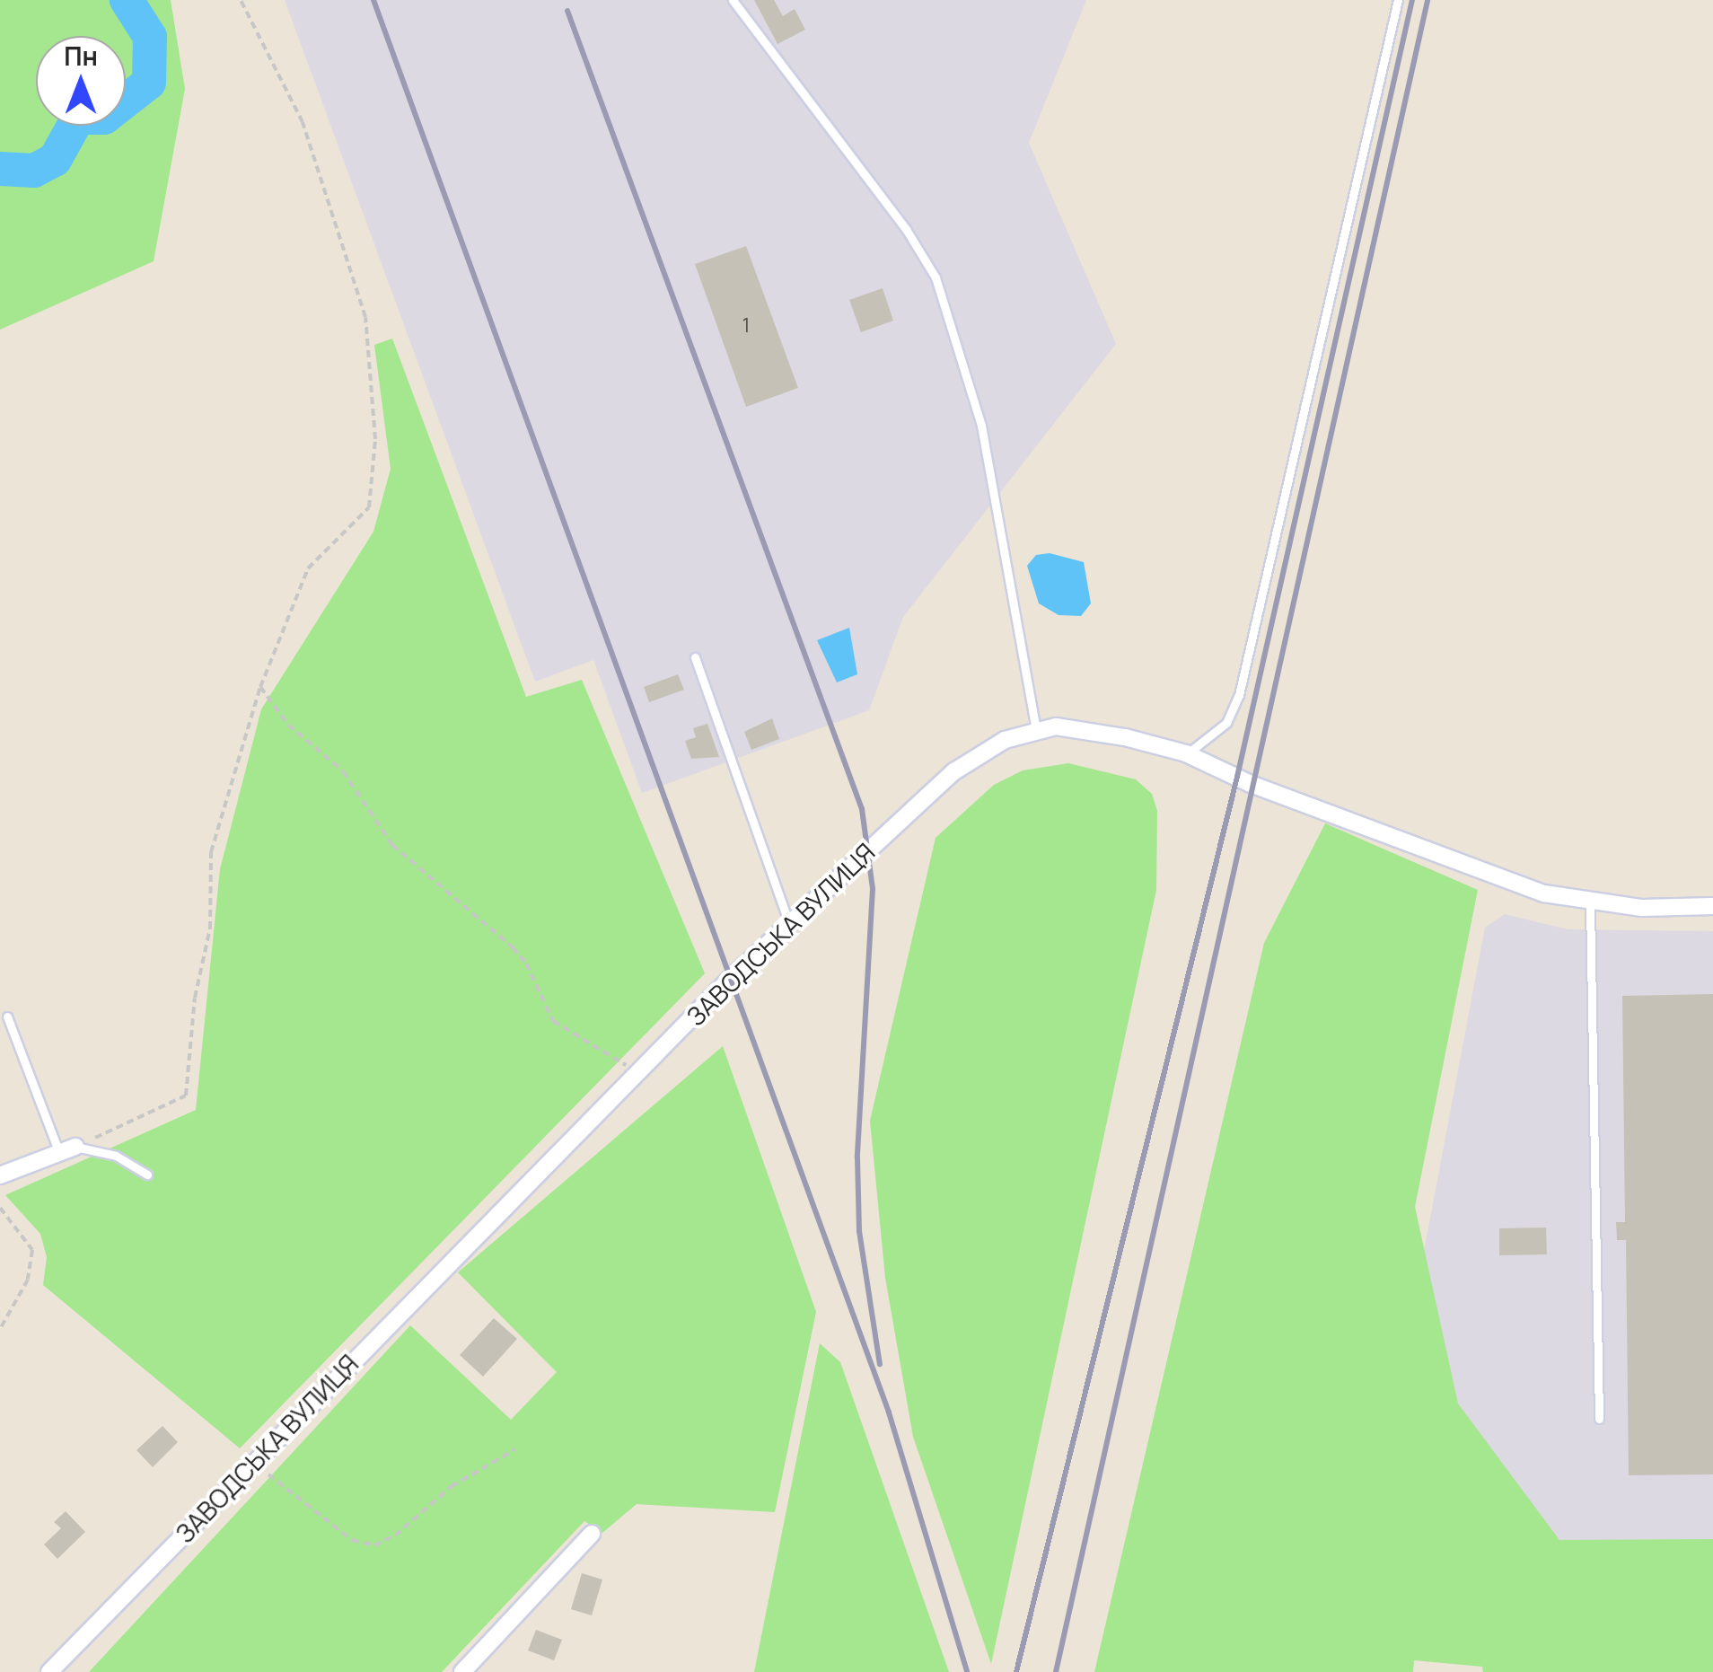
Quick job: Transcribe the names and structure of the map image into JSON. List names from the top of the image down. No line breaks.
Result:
{"streets":{"street":["ЗАВОДСЬКА ВУЛИЦЯ"]},"house_numbers":["1"],"north":"top"}
